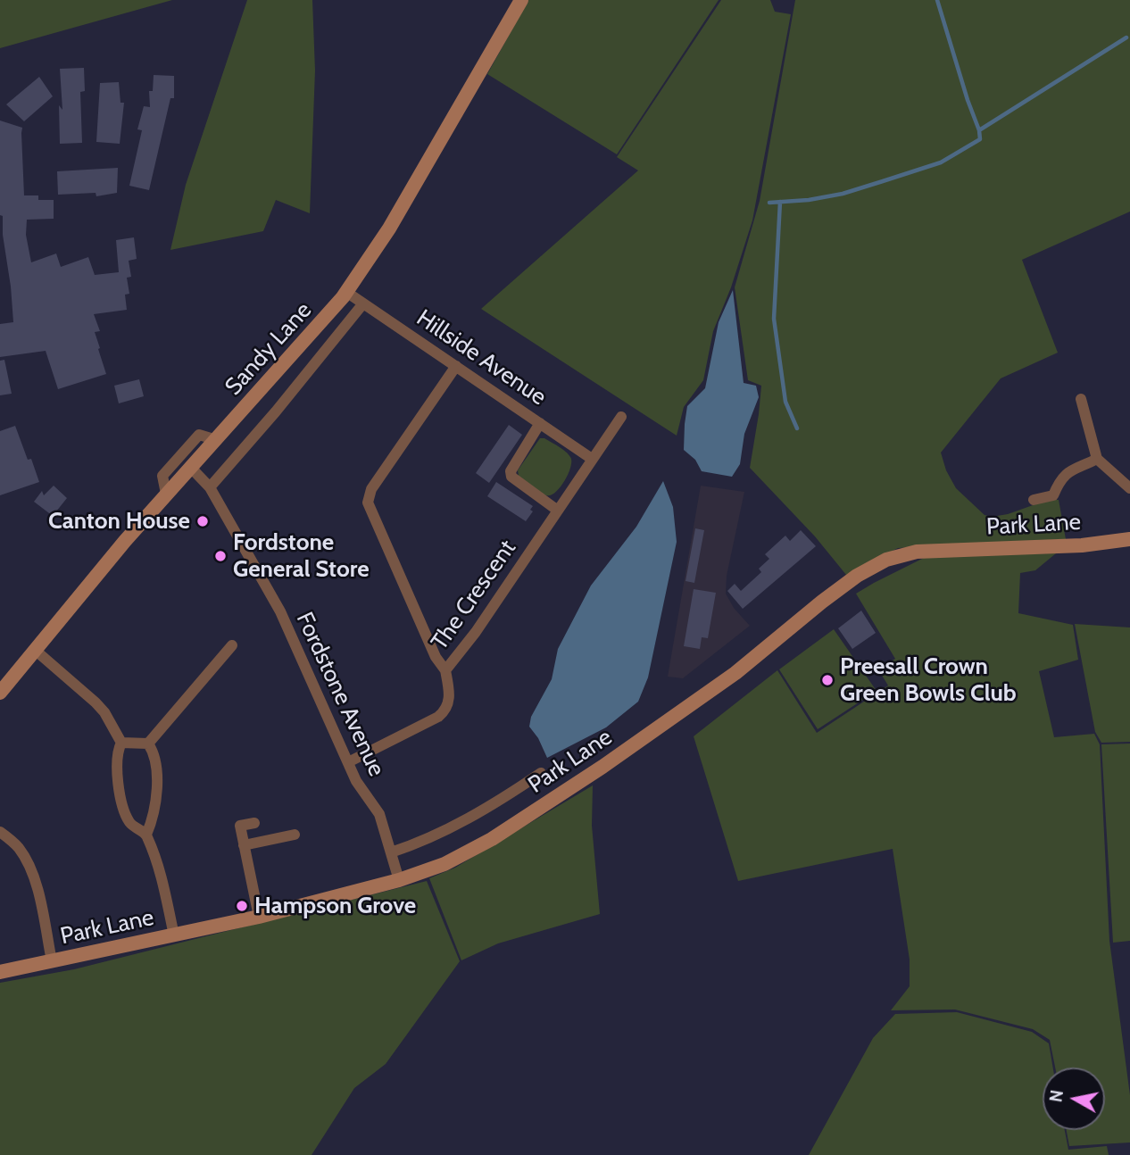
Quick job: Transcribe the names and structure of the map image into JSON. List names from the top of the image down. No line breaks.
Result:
{"streets":{"main road":["Sandy Lane","Park Lane"],"street":["Hillside Avenue","The Crescent","Fordstone Avenue"]},"crossings":[["Sandy Lane","Hillside Avenue"],["Sandy Lane","Fordstone Avenue"],["Hillside Avenue","The Crescent"],["Park Lane","Fordstone Avenue"],["The Crescent","Fordstone Avenue"]],"places":["Canton House","Fordstone General Store","Preesall Crown Green Bowls Club","Hampson Grove"],"north":"left"}
